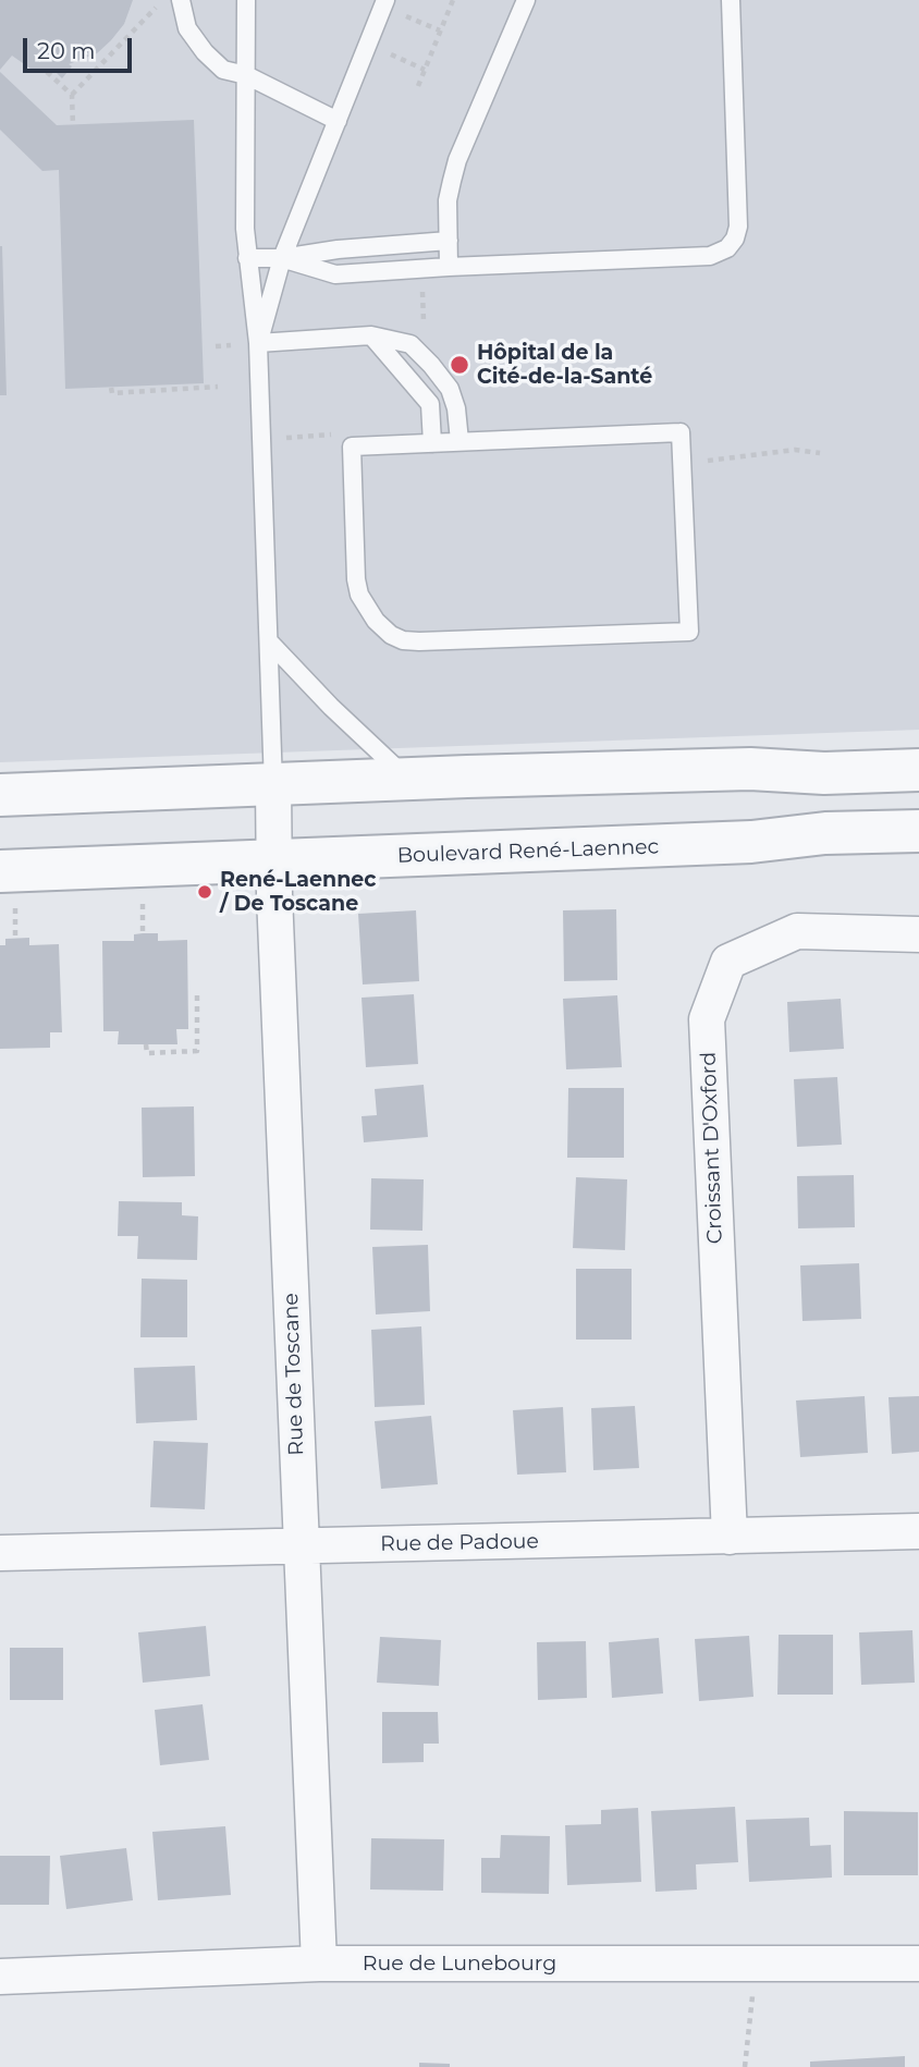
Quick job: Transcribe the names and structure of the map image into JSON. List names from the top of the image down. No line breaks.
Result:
{"streets":{"street":["Boulevard René-Laennec","Croissant D'Oxford","Rue de Toscane","Rue de Padoue","Rue de Lunebourg"]},"crossings":[["Boulevard René-Laennec","Rue de Toscane"],["Croissant D'Oxford","Rue de Padoue"],["Rue de Toscane","Rue de Padoue"],["Rue de Toscane","Rue de Lunebourg"]],"places":["Hôpital de la Cité-de-la-Santé","René-Laennec / De Toscane"],"scale_bar":"20 m"}
